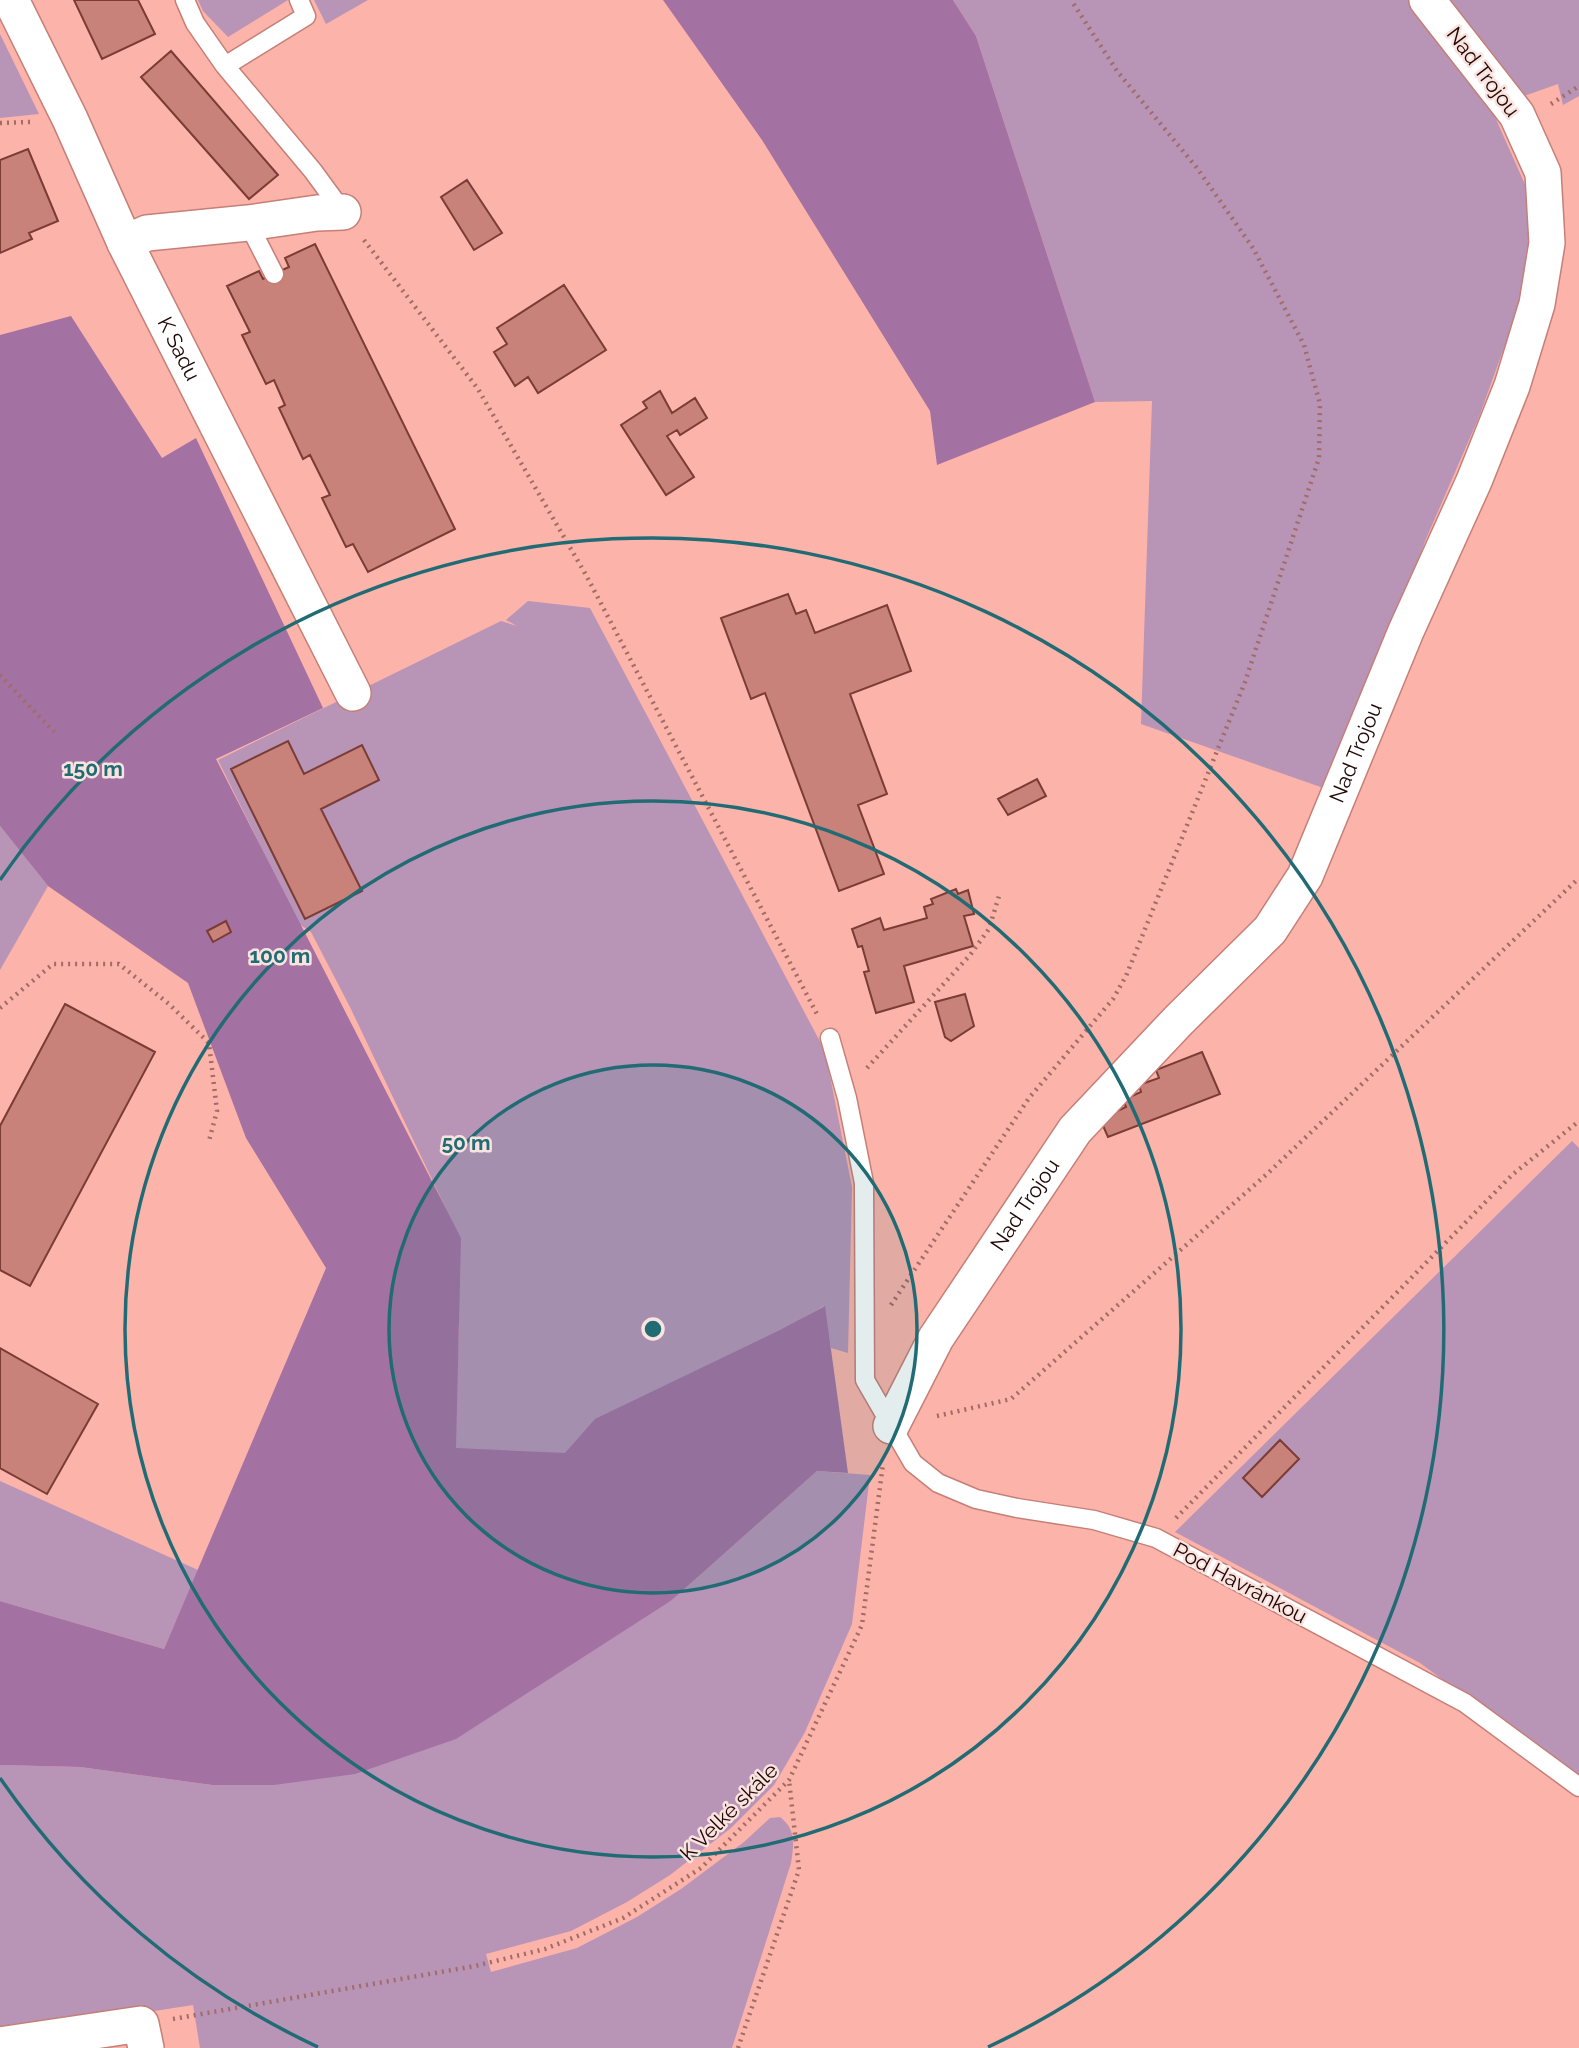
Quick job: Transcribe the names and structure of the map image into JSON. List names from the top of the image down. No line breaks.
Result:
{"streets":{"street":["Nad Trojou","K Sadu"],"lane":["Pod Havránkou"],"path":["K Velké skále"]},"crossings":[["Nad Trojou","Pod Havránkou"],["Nad Trojou","K Velké skále"],["Pod Havránkou","K Velké skále"]],"rings":["150 m","100 m","50 m"]}
